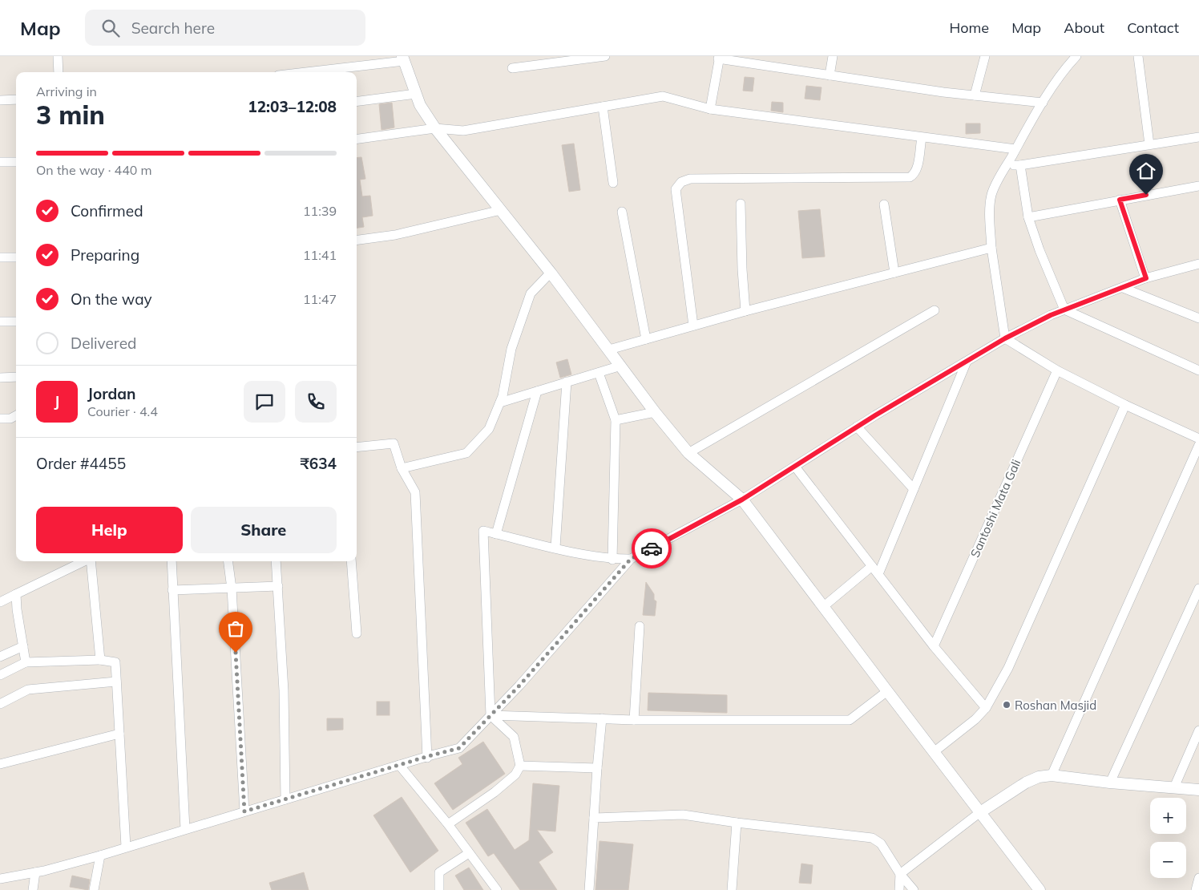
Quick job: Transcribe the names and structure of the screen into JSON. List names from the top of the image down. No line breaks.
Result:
{"streets":{"street":["Santoshi Mata Gali"]},"places":["Roshan Masjid"],"page":{"header":"Map","search":"Search here","nav":["Home","Map","About","Contact"],"heading":["3 min","Arriving in","12:03–12:08"],"panel":["Jordan","Courier · 4.4","Order #4455","₹634"],"bar":"On the way · 440 m","list":[["Confirmed","11:39"],["Preparing","11:41"],["On the way","11:47"],"Delivered"],"round":"J","buttons":["Help","Share"],"map_buttons":["+","−"]}}
